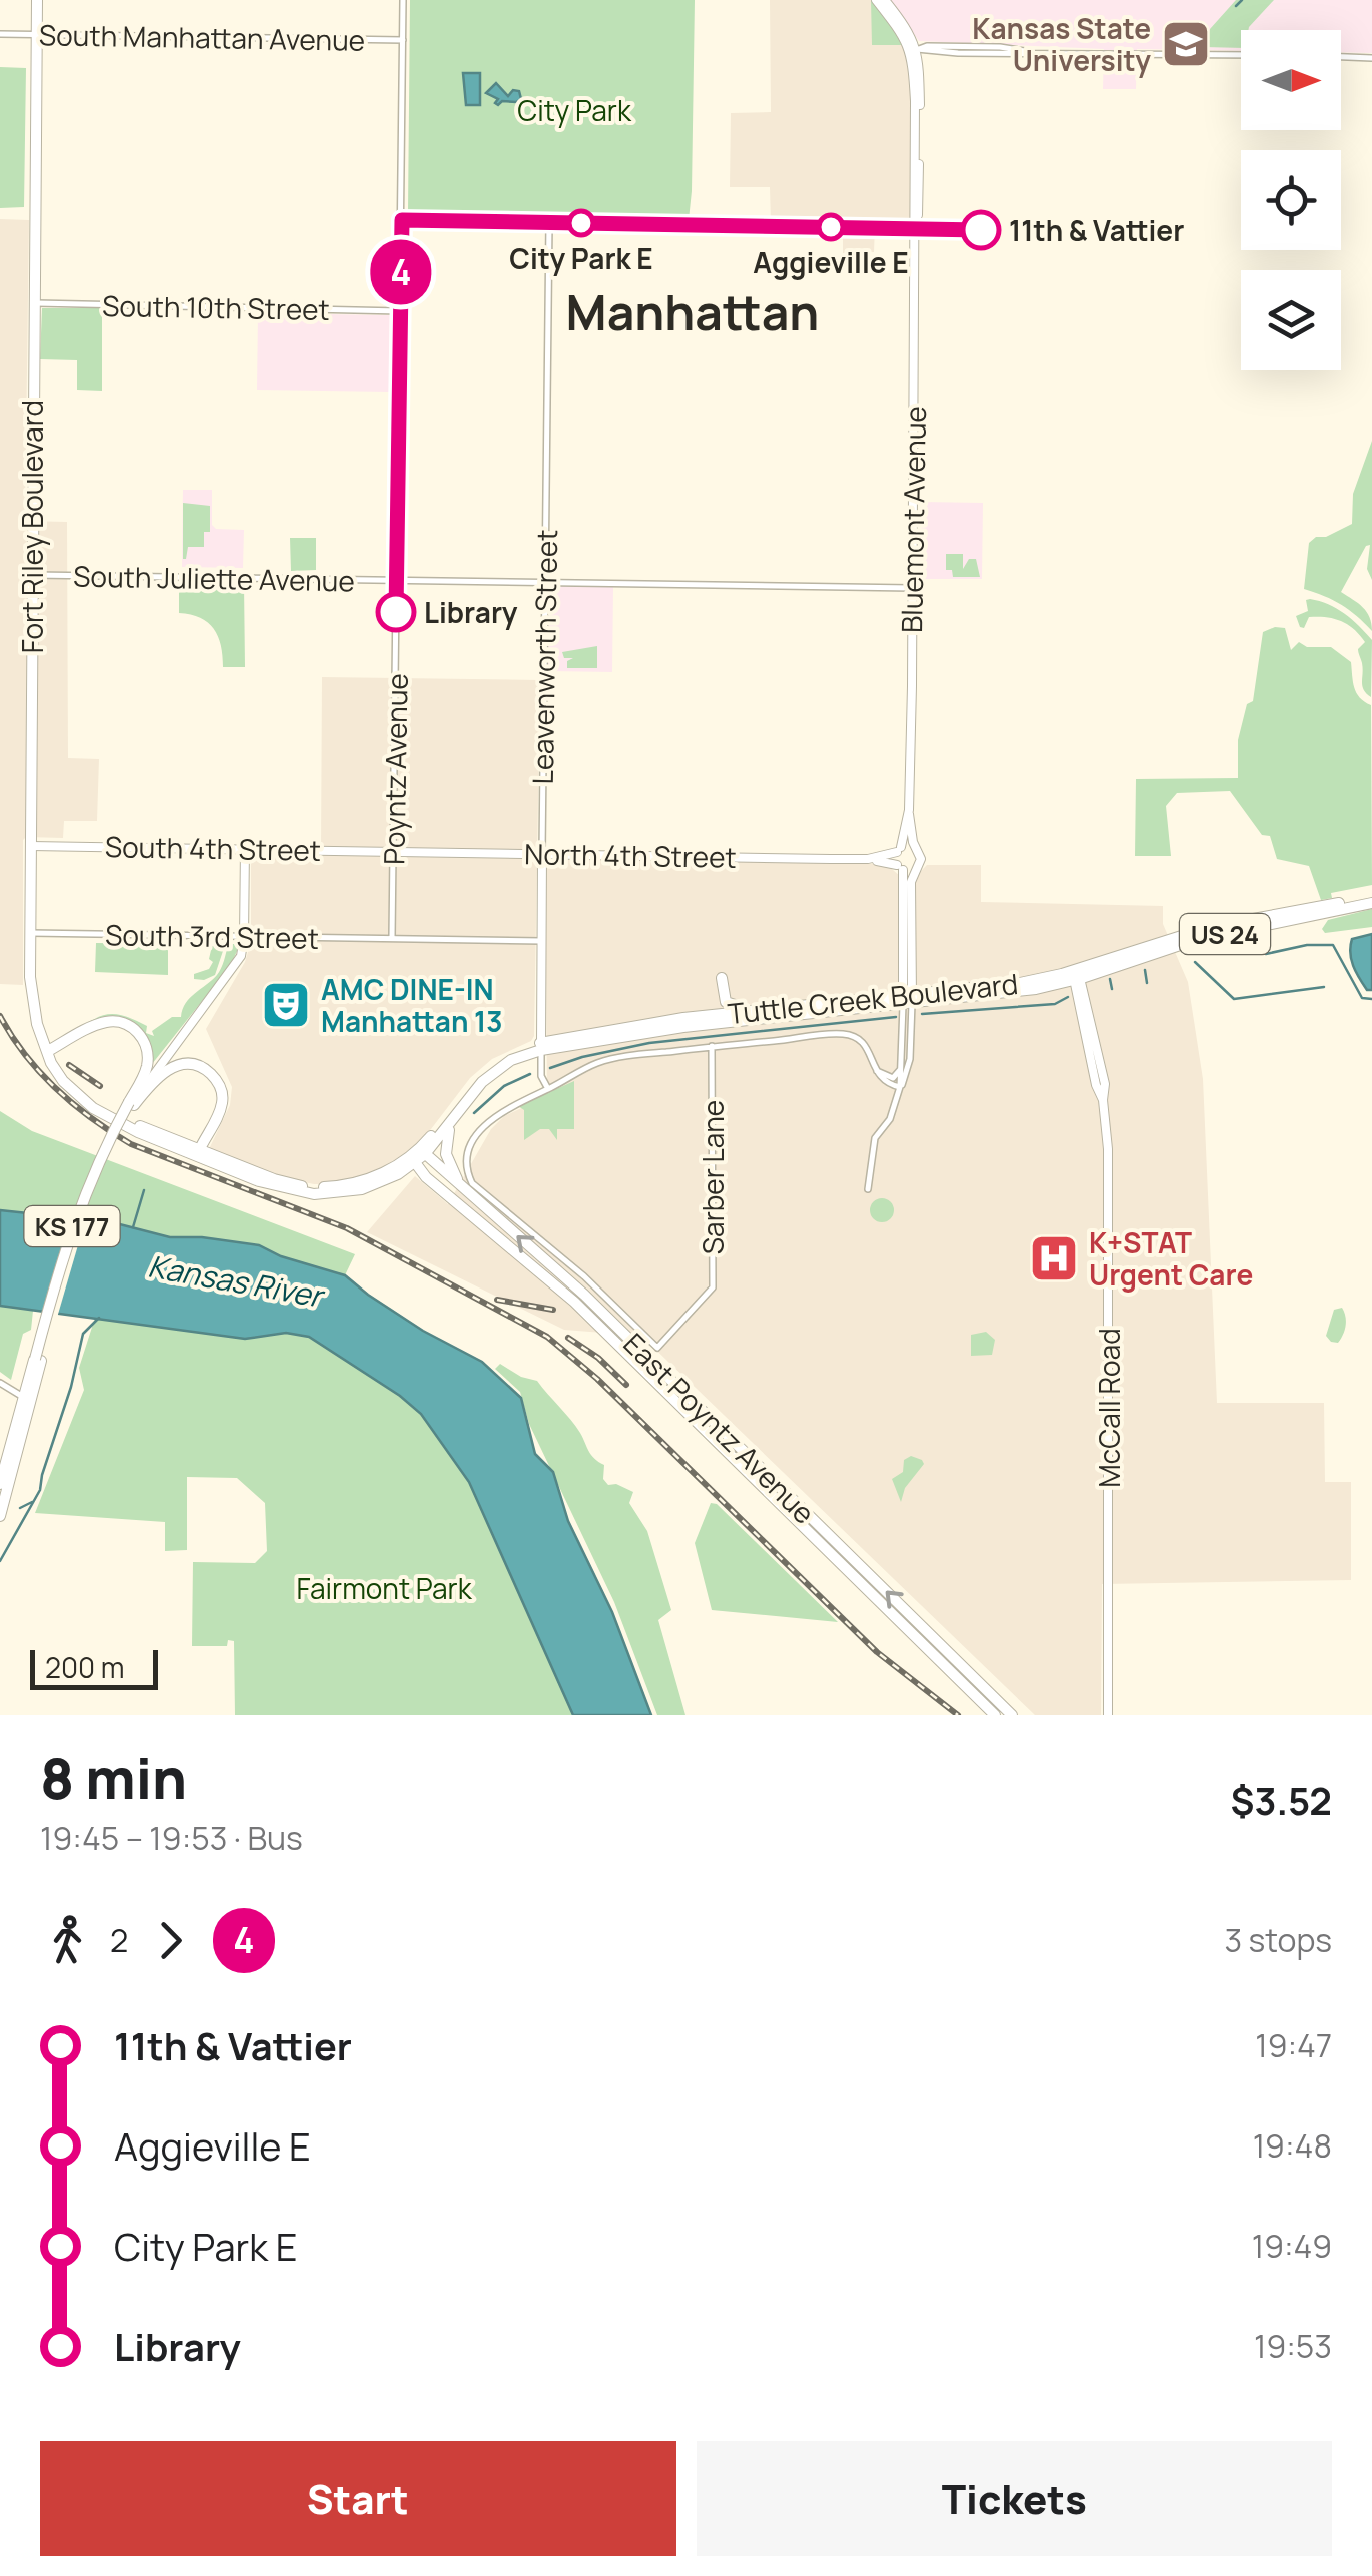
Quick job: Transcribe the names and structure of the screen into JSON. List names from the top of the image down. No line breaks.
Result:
{"streets":{"highway":["Fort Riley Boulevard","US 24","Tuttle Creek Boulevard","KS 177","East Poyntz Avenue"],"main road":["Bluemont Avenue","Leavenworth Street","South 4th Street","North 4th Street","McCall Road"],"street":["South Manhattan Avenue","South 10th Street","South Juliette Avenue","Poyntz Avenue","South 3rd Street","Sarber Lane"]},"crossings":[["South Manhattan Avenue","Fort Riley Boulevard"],["South Manhattan Avenue","Poyntz Avenue"],["South 10th Street","Fort Riley Boulevard"],["South 10th Street","Poyntz Avenue"],["Bluemont Avenue","South Juliette Avenue"],["Bluemont Avenue","North 4th Street"],["Fort Riley Boulevard","South Juliette Avenue"],["Fort Riley Boulevard","South 4th Street"],["Fort Riley Boulevard","South 3rd Street"],["Fort Riley Boulevard","Tuttle Creek Boulevard"],["Fort Riley Boulevard","KS 177"],["Fort Riley Boulevard","East Poyntz Avenue"],["South Juliette Avenue","Leavenworth Street"],["South Juliette Avenue","Poyntz Avenue"],["Leavenworth Street","North 4th Street"],["Leavenworth Street","South 3rd Street"],["Leavenworth Street","Tuttle Creek Boulevard"],["Leavenworth Street","Sarber Lane"],["Poyntz Avenue","South 4th Street"],["Poyntz Avenue","North 4th Street"],["Poyntz Avenue","South 3rd Street"],["South 4th Street","North 4th Street"],["Tuttle Creek Boulevard","McCall Road"],["Tuttle Creek Boulevard","East Poyntz Avenue"]],"districts":["Manhattan"],"water":["Kansas River"],"parks":["City Park","Fairmont Park"],"places":{"school or university":["Kansas State University"],"other":["City Park E","Aggieville E","11th & Vattier","Library"],"theatre":["AMC DINE-IN Manhattan 13"],"hospital":["K+STAT Urgent Care"]},"lines":["bus line 4"],"scale_bar":"200 m","north":"right","page":{"on_map":"4","scale":"200 m","heading":["8 min","19:45 – 19:53 · Bus","$3.52"],"legs":["2","4","3 stops"],"list":[{"name":"11th & Vattier","value":"19:47"},{"name":"Aggieville E","value":"19:48"},{"name":"City Park E","value":"19:49"},{"name":"Library","value":"19:53"}],"buttons":["Start","Tickets"]}}
